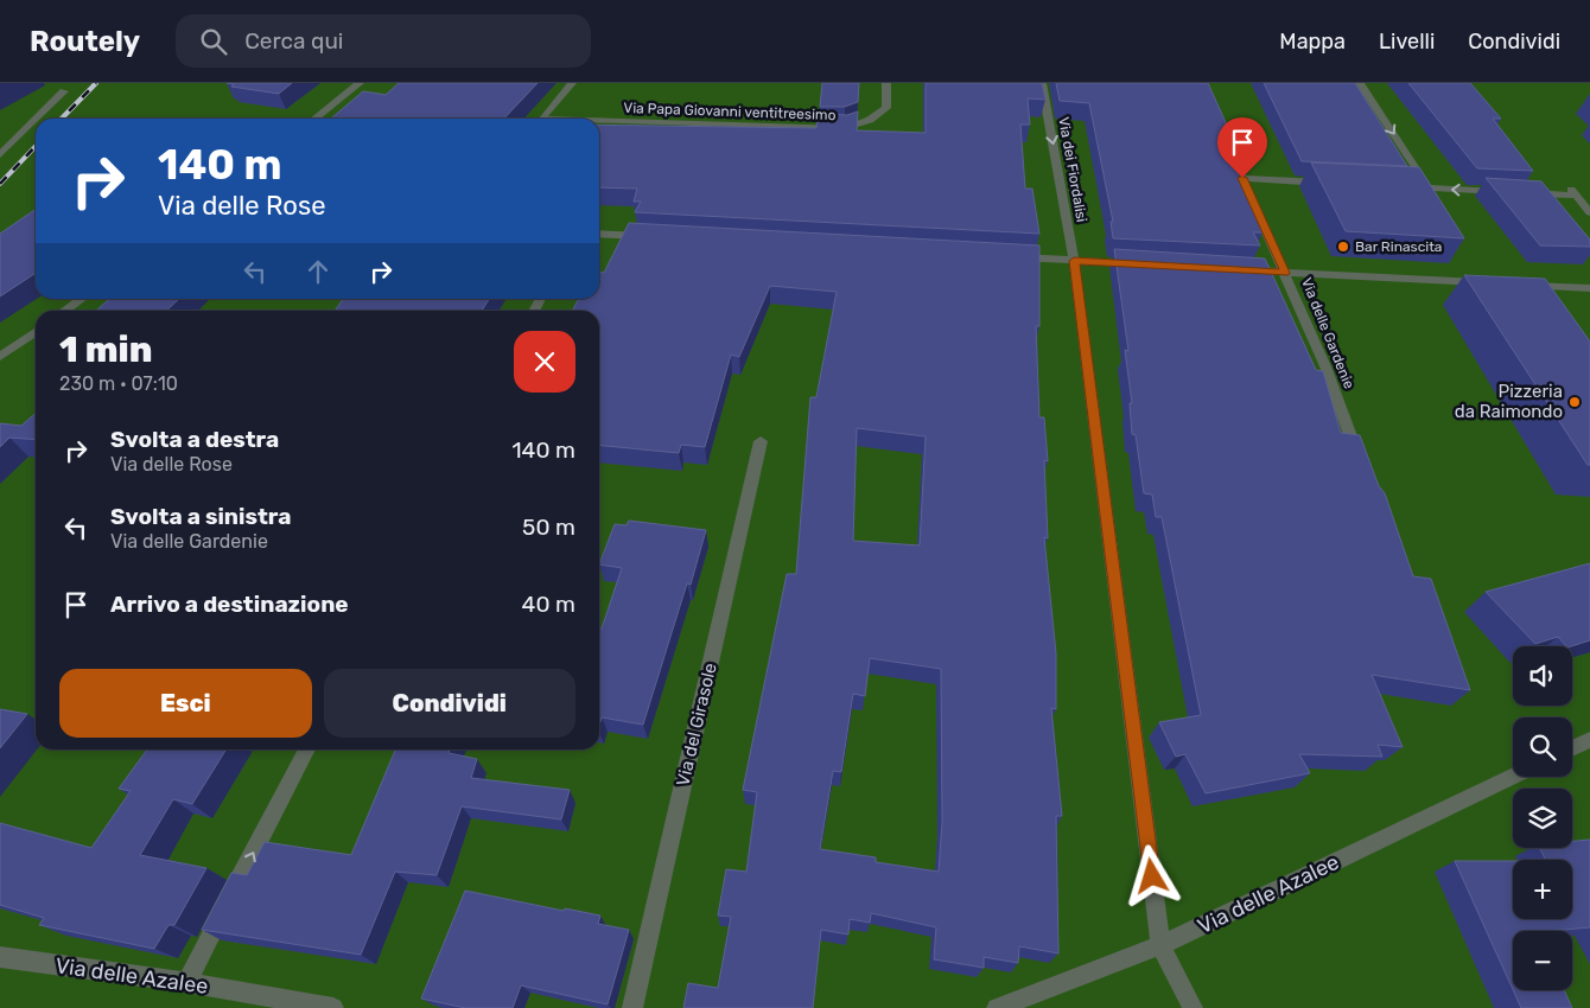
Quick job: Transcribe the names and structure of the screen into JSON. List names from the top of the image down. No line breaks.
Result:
{"streets":{"street":["Via Papa Giovanni ventitreesimo","Via dei Fiordalisi","Via delle Gardenie","Via del Girasole","Via delle Azalee"]},"crossings":[["Via dei Fiordalisi","Via delle Azalee"]],"places":["Bar Rinascita","Pizzeria da Raimondo"],"page":{"header":"Routely","search":"Cerca qui","nav":["Mappa","Livelli","Condividi"],"turn":["140 m","Via delle Rose"],"heading":["1 min","230 m · 07:10"],"list":[{"name":"Svolta a destra","note":"Via delle Rose","value":"140 m"},{"name":"Svolta a sinistra","note":"Via delle Gardenie","value":"50 m"},{"name":"Arrivo a destinazione","value":"40 m"}],"map_buttons":["+","−"],"buttons":["Esci","Condividi"]}}
